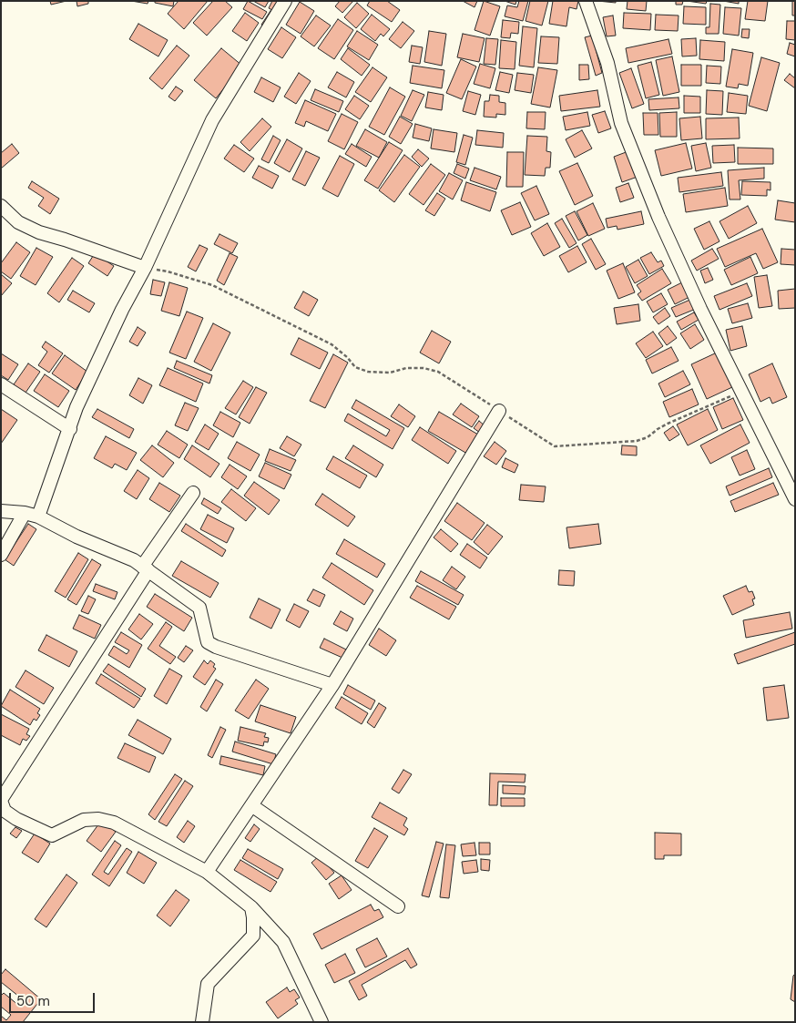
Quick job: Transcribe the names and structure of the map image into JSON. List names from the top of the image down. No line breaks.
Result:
{"scale_bar":"50 m"}
